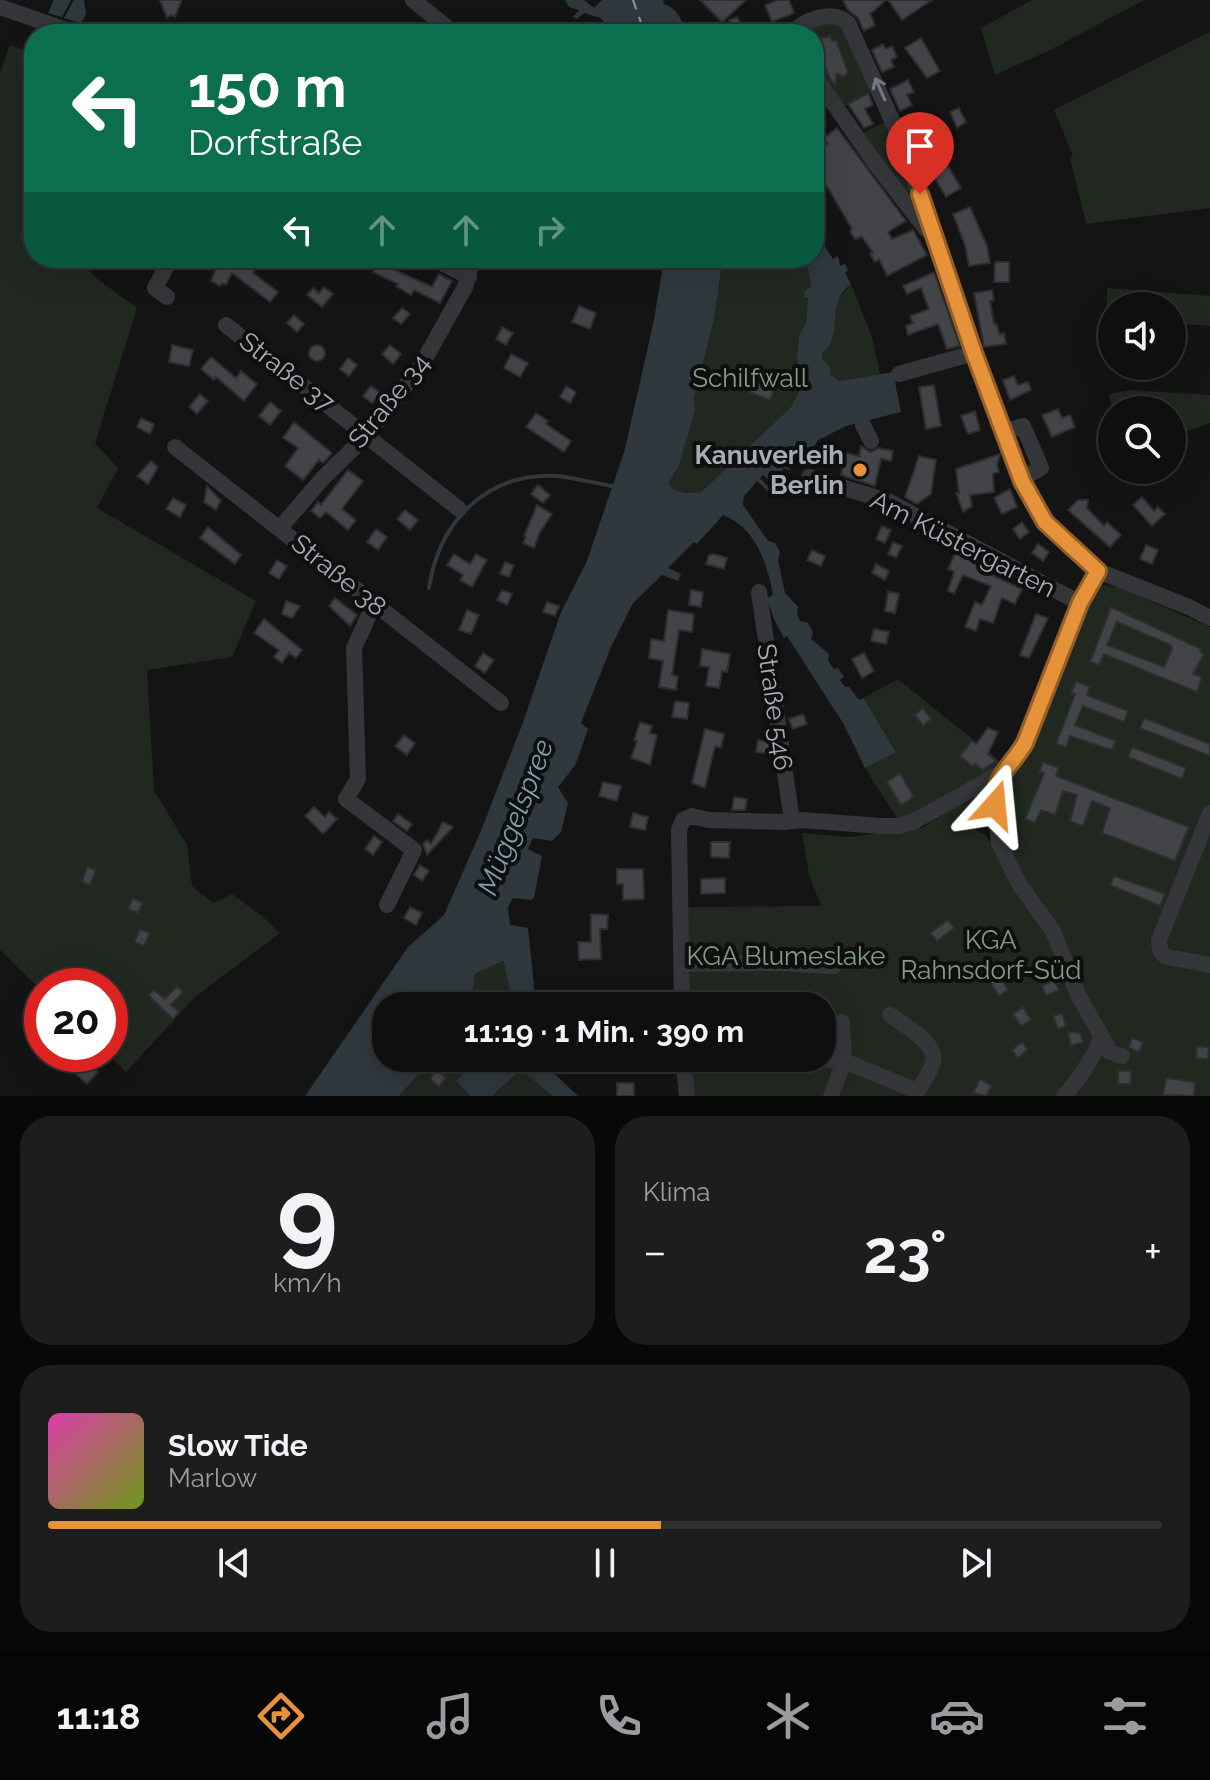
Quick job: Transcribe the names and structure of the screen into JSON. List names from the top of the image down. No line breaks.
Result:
{"streets":{"street":["Straße 37","Straße 34","Am Küstergarten","Straße 38","Straße 546"]},"crossings":[["Straße 37","Straße 34"],["Straße 34","Straße 38"]],"water":["Müggelspree"],"parks":["Schilfwall","KGA Rahnsdorf-Süd","KGA Blumeslake"],"places":["Kanuverleih Berlin"],"page":{"turn":["150 m","Dorfstraße"],"limit":"20","trip":"11:19 · 1 Min. · 390 m","tile":[["9","km/h"],"Klima"],"heat":["−","23°","+"],"song":["Slow Tide","Marlow"],"tabs":"11:18"}}
